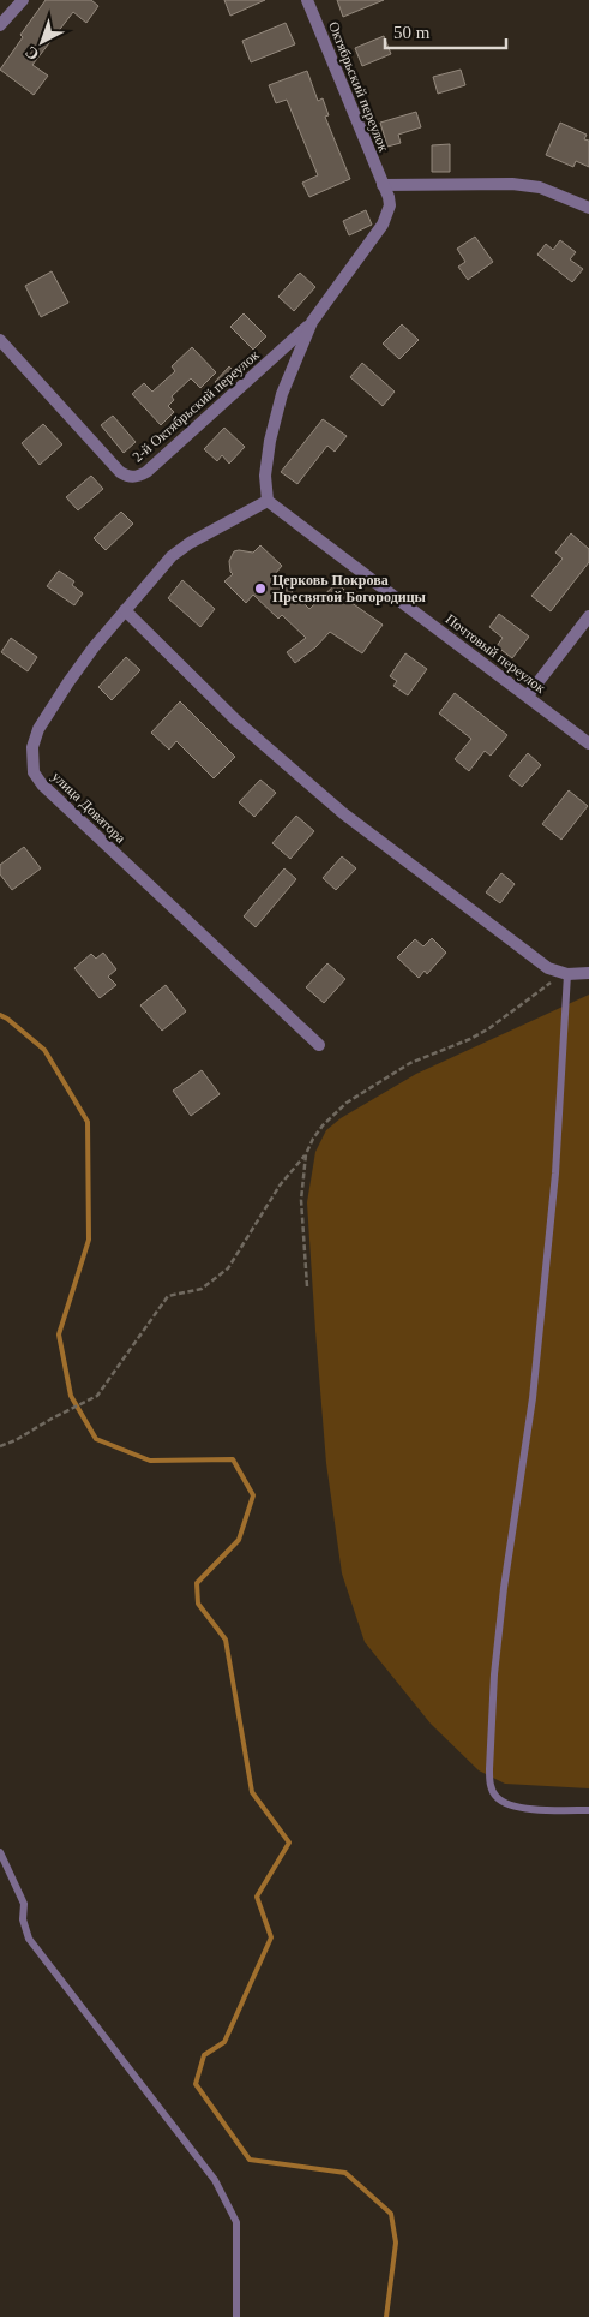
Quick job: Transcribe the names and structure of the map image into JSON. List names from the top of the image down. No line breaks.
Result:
{"streets":{"street":["Октябрьский переулок","2-й Октябрьский переулок","Почтовый переулок","улица Доватора"]},"crossings":[["Октябрьский переулок","2-й Октябрьский переулок"],["Почтовый переулок","улица Доватора"]],"places":["Церковь Покрова Пресвятой Богородицы"],"scale_bar":"50 m","north":"bottom left"}
